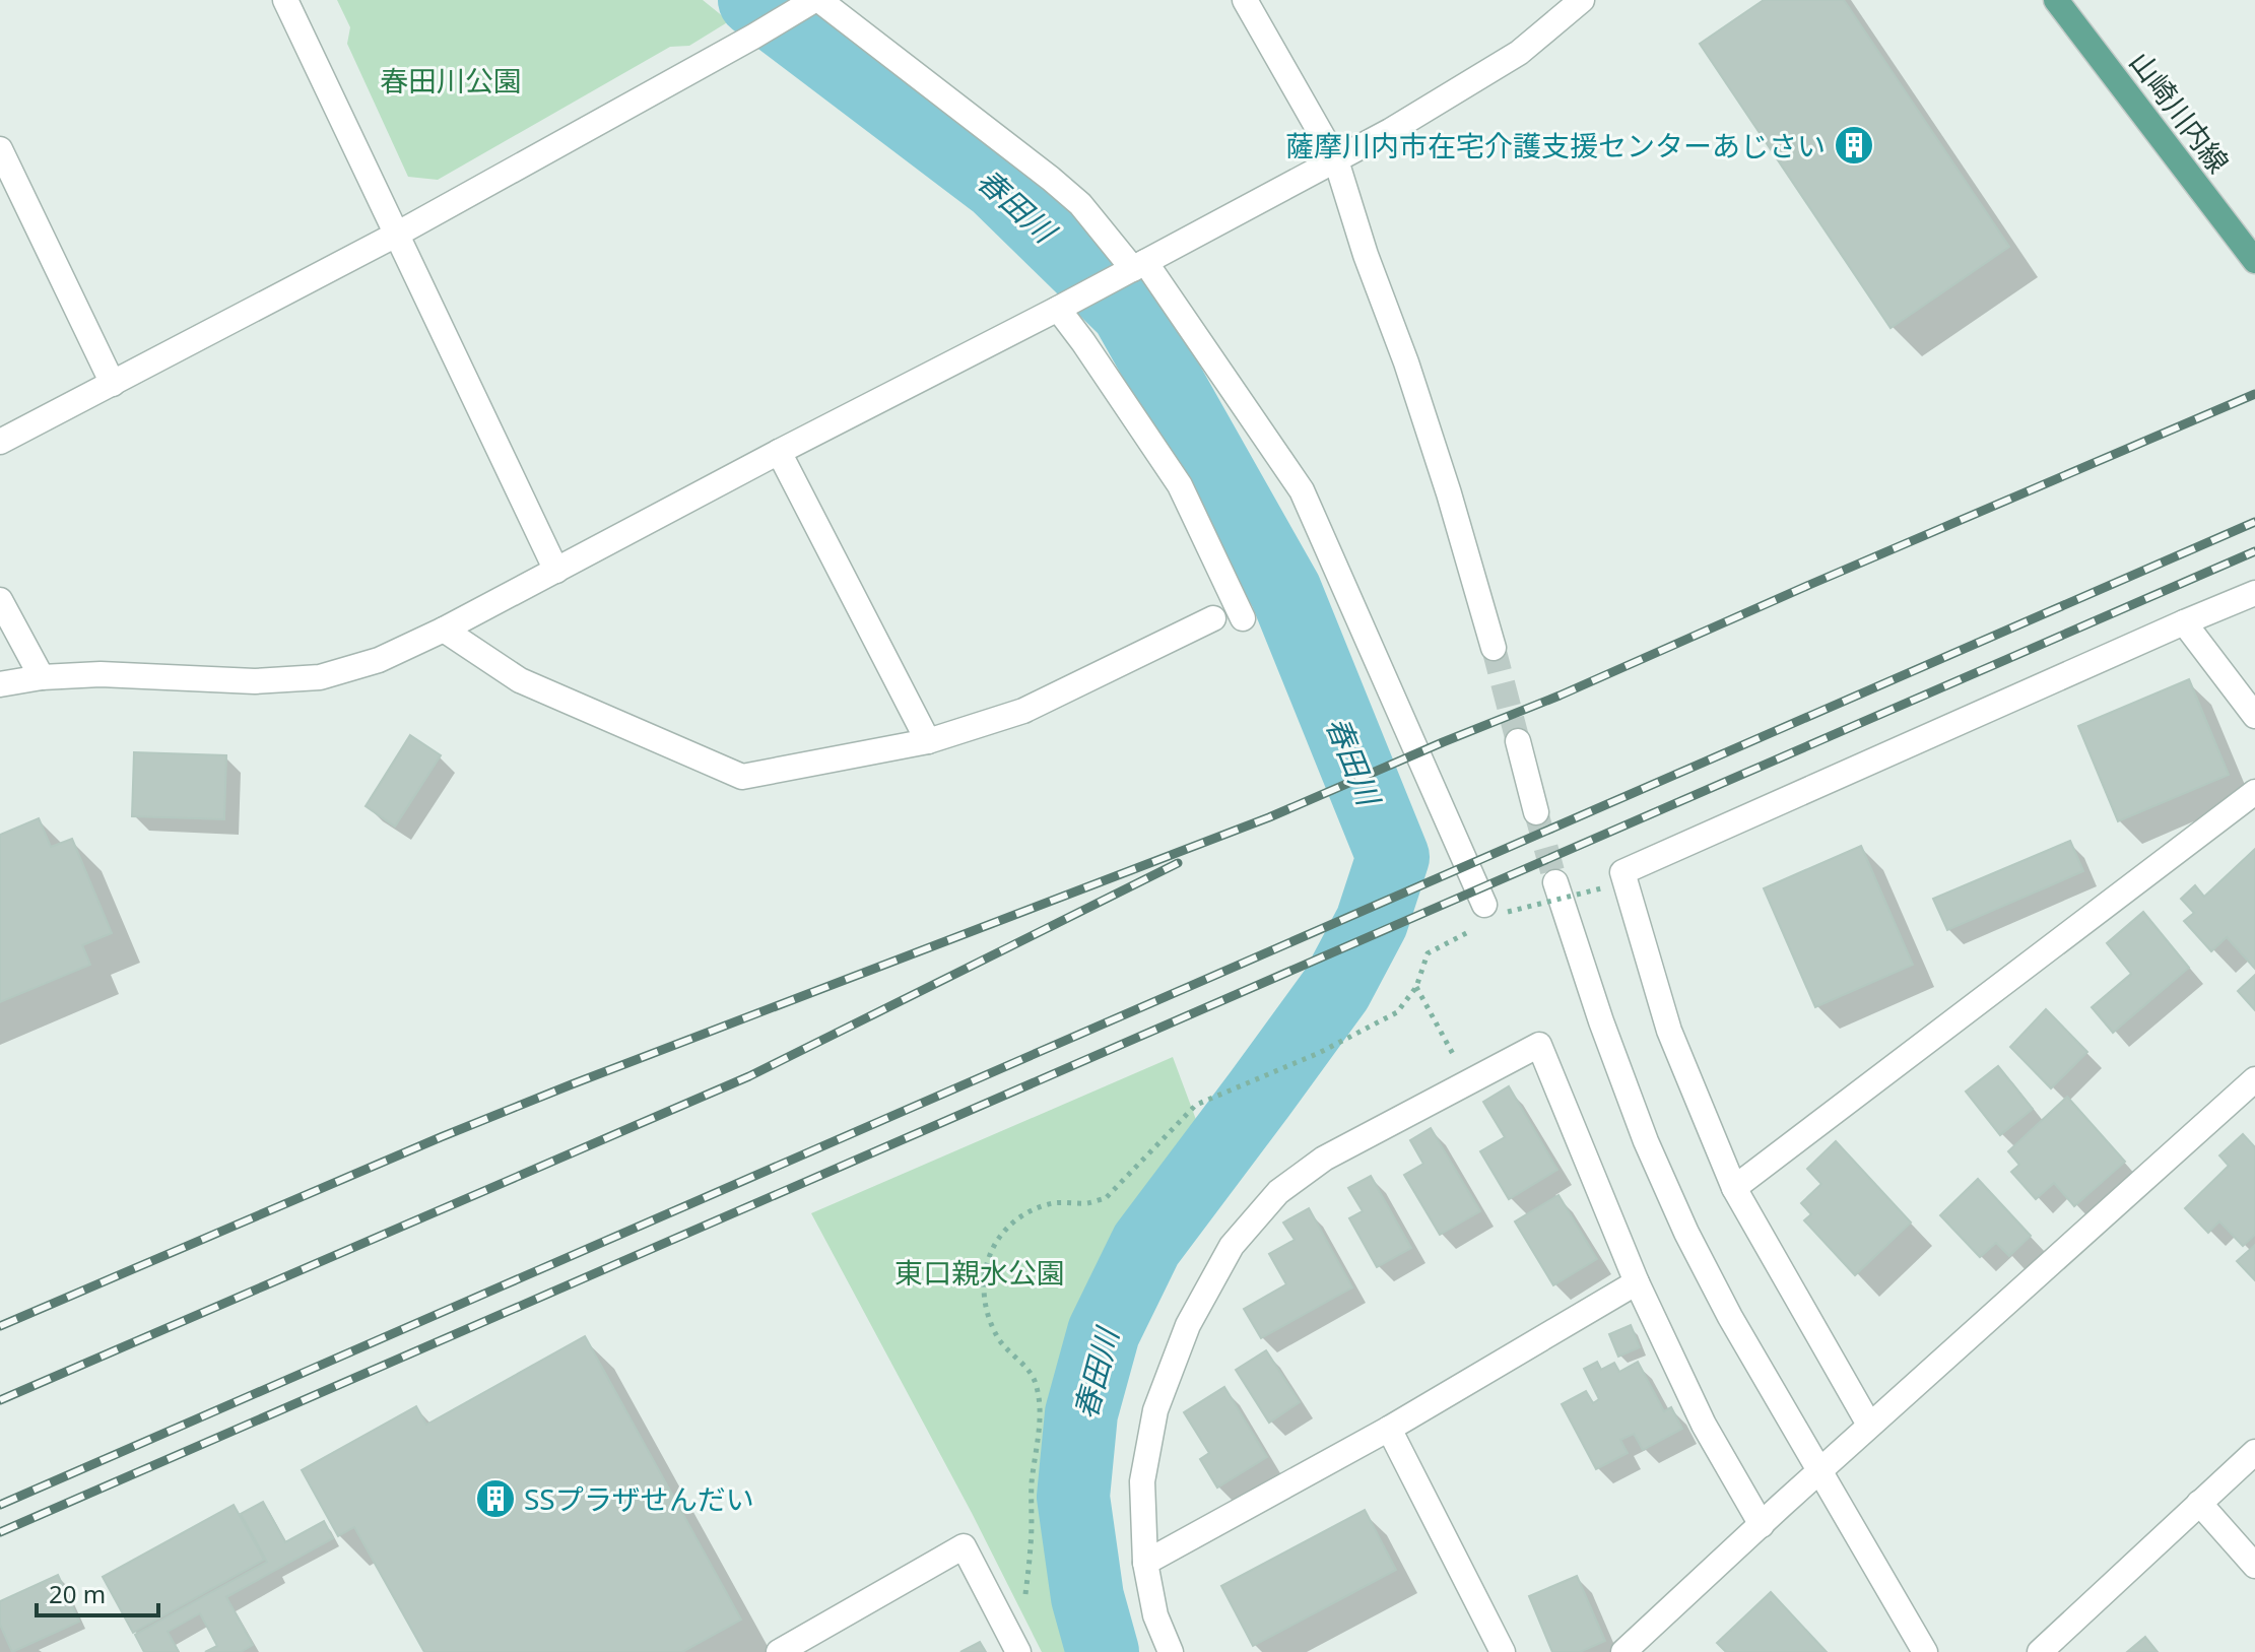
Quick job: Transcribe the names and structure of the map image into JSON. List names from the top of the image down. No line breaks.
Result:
{"streets":{"main road":["山崎川内線"]},"water":["春田川"],"parks":["春田川公園","東口親水公園"],"places":{"building":["薩摩川内市在宅介護支援センターあじさい","SSプラザせんだい"]},"scale_bar":"20 m"}
